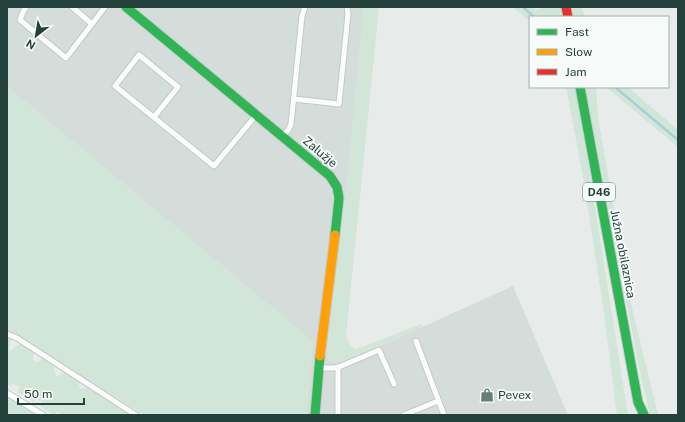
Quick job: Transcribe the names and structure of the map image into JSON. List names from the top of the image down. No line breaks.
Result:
{"streets":{"street":["Zalužje","D46","Južna obilaznica"]},"places":{"shop":["Pevex"]},"legend":["Fast","Slow","Jam"],"scale_bar":"50 m","north":"bottom left"}
